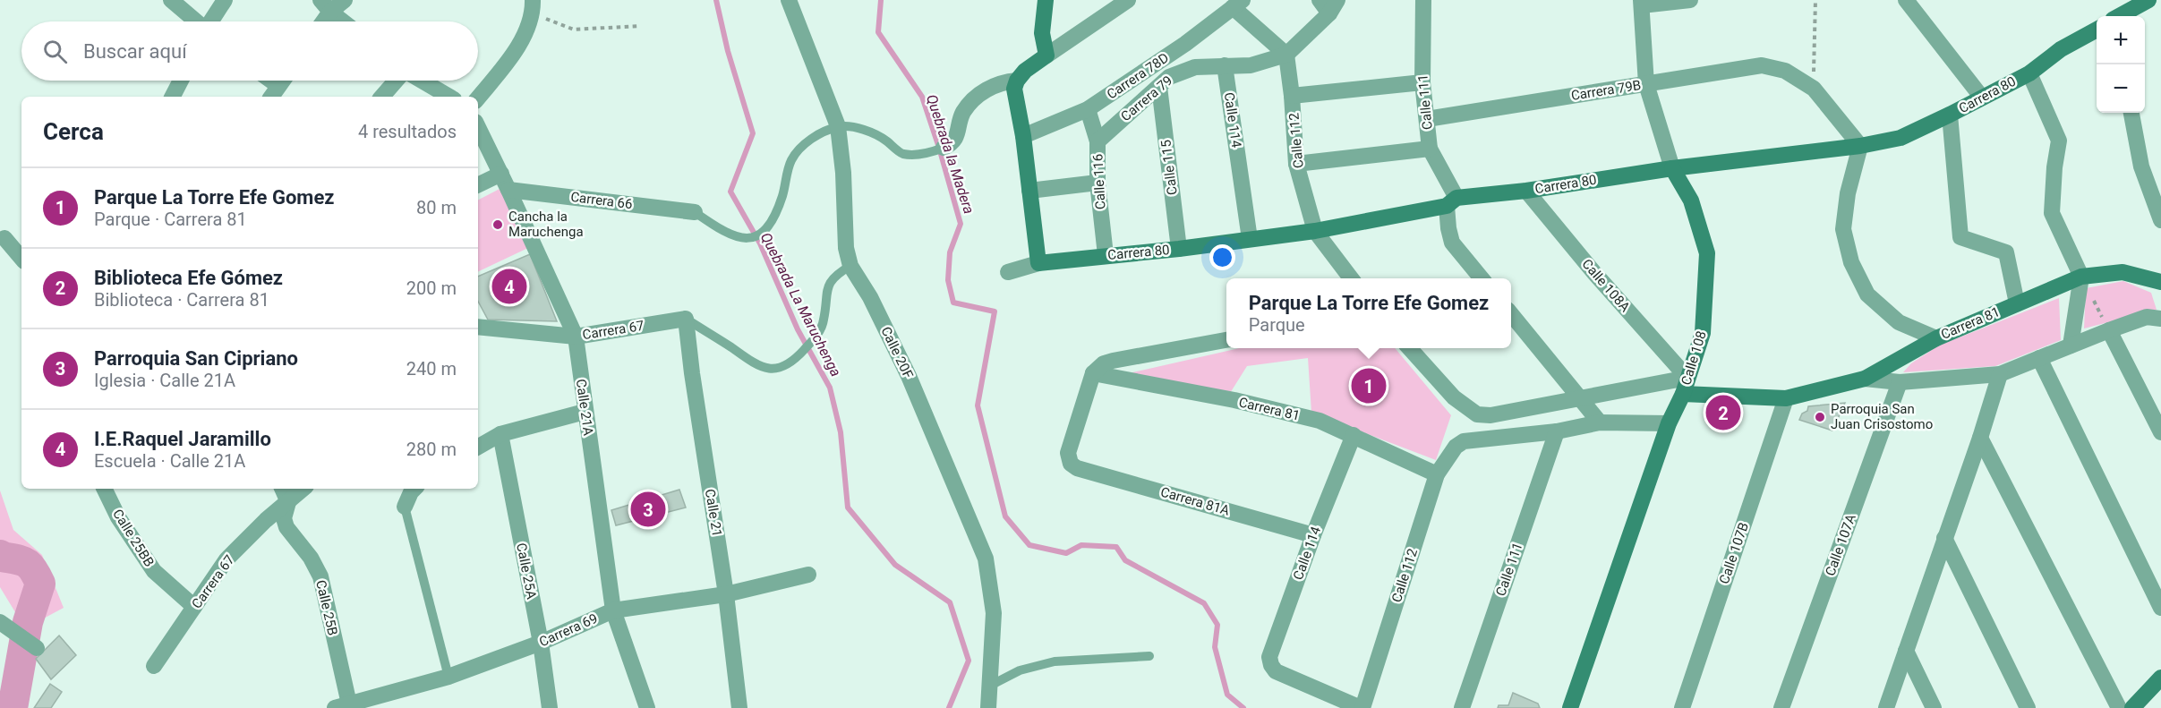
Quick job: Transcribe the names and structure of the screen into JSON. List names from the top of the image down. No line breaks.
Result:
{"streets":{"street":["Carrera 78D","Carrera 79B","Carrera 80","Carrera 79","Calle 111","Calle 114","Calle 112","Calle 115","Calle 116","Carrera 66","Calle 108A","Carrera 81","Carrera 67","Calle 20F","Calle 108","Calle 21A","Carrera 81A","Calle 21","Calle 25BB","Calle 107A","Calle 107B","Calle 25A","Calle 25B","Carrera 69"]},"crossings":[["Carrera 78D","Calle 116"],["Carrera 79B","Carrera 80"],["Carrera 79B","Calle 111"],["Carrera 79B","Calle 108"],["Carrera 80","Calle 111"],["Carrera 80","Calle 114"],["Carrera 80","Calle 112"],["Carrera 80","Calle 115"],["Carrera 80","Calle 116"],["Carrera 80","Calle 108A"],["Carrera 80","Calle 108"],["Carrera 79","Calle 114"],["Carrera 79","Calle 112"],["Carrera 79","Calle 115"],["Carrera 79","Calle 116"],["Calle 111","Calle 112"],["Calle 114","Calle 112"],["Calle 114","Carrera 81"],["Calle 114","Carrera 81A"],["Calle 112","Carrera 81"],["Carrera 66","Calle 21A"],["Calle 108A","Calle 108"],["Carrera 81","Calle 108"],["Carrera 81","Carrera 81A"],["Carrera 81","Calle 107A"],["Carrera 81","Calle 107B"],["Carrera 67","Calle 21A"],["Carrera 67","Calle 21"],["Carrera 67","Calle 25BB"],["Carrera 67","Calle 25B"],["Calle 21A","Carrera 69"],["Calle 21","Carrera 69"],["Calle 25A","Carrera 69"],["Calle 25B","Carrera 69"]],"water":["Quebrada la Madera","Quebrada La Maruchenga"],"places":["Cancha la Maruchenga","Parroquia San Juan Crisostomo"],"page":{"map_buttons":["+","−"],"search":"Buscar aquí","heading":["Cerca","4 resultados"],"list":[{"mark":"1","name":"Parque La Torre Efe Gomez","note":"Parque · Carrera 81","value":"80 m"},{"mark":"2","name":"Biblioteca Efe Gómez","note":"Biblioteca · Carrera 81","value":"200 m"},{"mark":"3","name":"Parroquia San Cipriano","note":"Iglesia · Calle 21A","value":"240 m"},{"mark":"4","name":"I.E.Raquel Jaramillo","note":"Escuela · Calle 21A","value":"280 m"}],"pins":["4","1","2","3"],"popup":["Parque La Torre Efe Gomez","Parque"]}}
